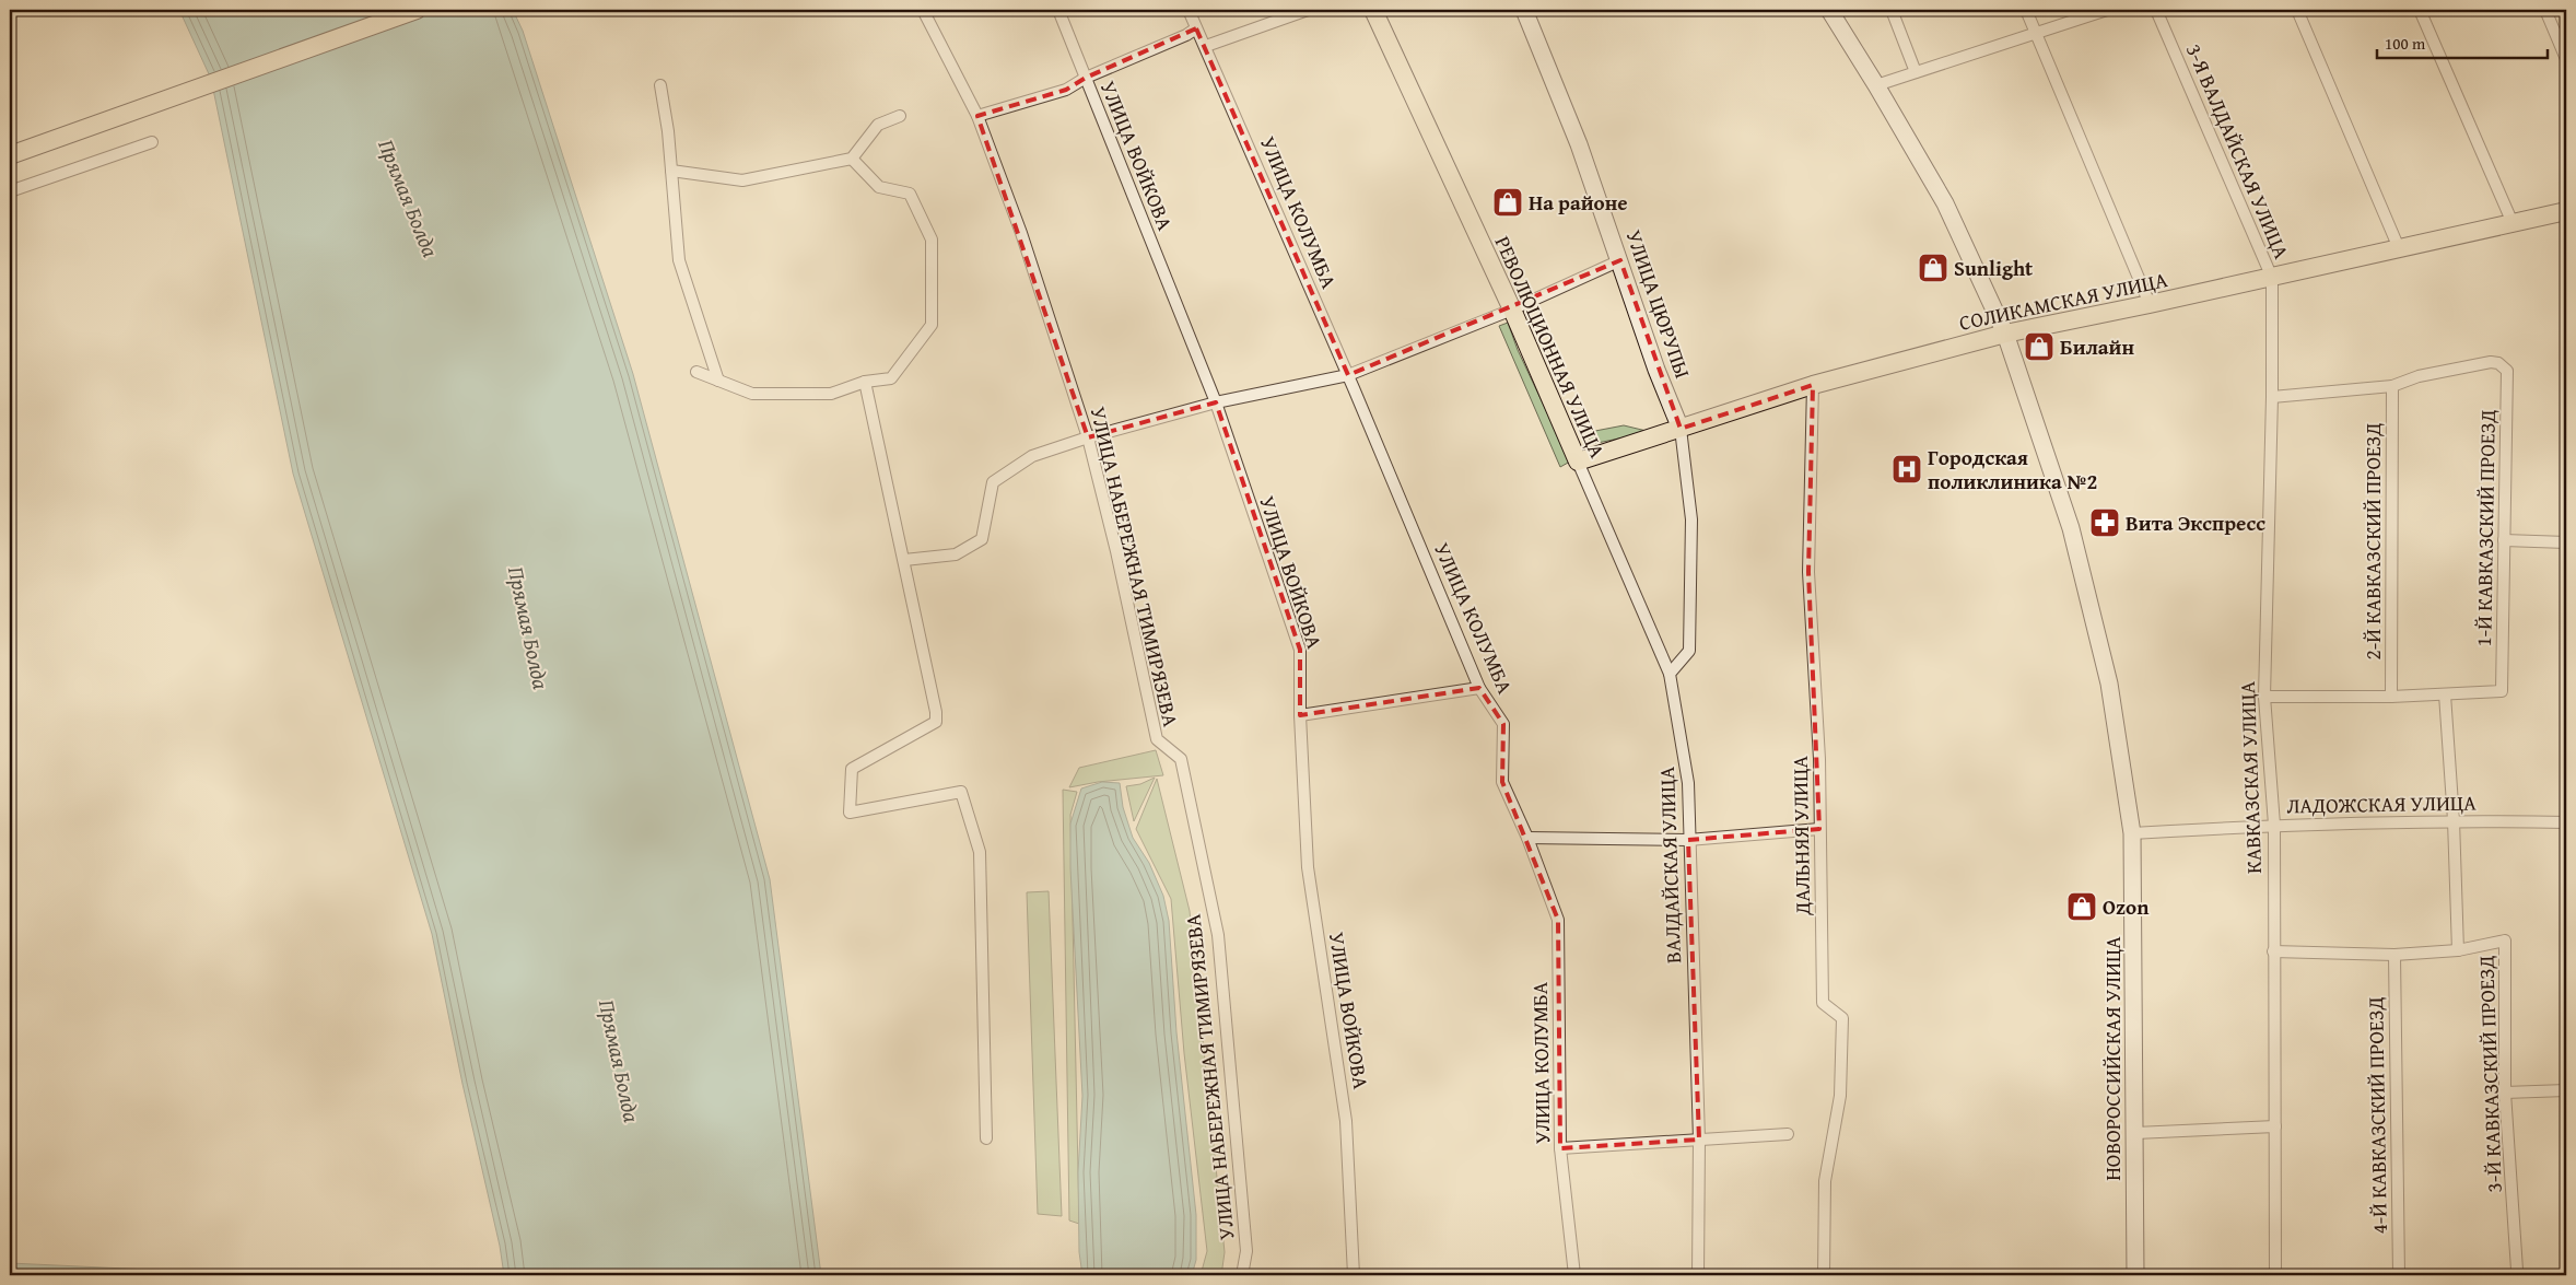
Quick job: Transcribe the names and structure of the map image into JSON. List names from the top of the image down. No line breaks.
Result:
{"streets":{"main road":["СОЛИКАМСКАЯ УЛИЦА","РЕВОЛЮЦИОННАЯ УЛИЦА"],"street":["3-Я ВАЛДАЙСКАЯ УЛИЦА","УЛИЦА ВОЙКОВА","УЛИЦА КОЛУМБА","УЛИЦА ЦЮРУПЫ","1-Й КАВКАЗСКИЙ ПРОЕЗД","2-Й КАВКАЗСКИЙ ПРОЕЗД","УЛИЦА НАБЕРЕЖНАЯ ТИМИРЯЗЕВА","КАВКАЗСКАЯ УЛИЦА","ЛАДОЖСКАЯ УЛИЦА","ДАЛЬНЯЯ УЛИЦА","ВАЛДАЙСКАЯ УЛИЦА","НОВОРОССИЙСКАЯ УЛИЦА","3-Й КАВКАЗСКИЙ ПРОЕЗД","4-Й КАВКАЗСКИЙ ПРОЕЗД"]},"crossings":[["3-Я ВАЛДАЙСКАЯ УЛИЦА","СОЛИКАМСКАЯ УЛИЦА"],["3-Я ВАЛДАЙСКАЯ УЛИЦА","КАВКАЗСКАЯ УЛИЦА"],["СОЛИКАМСКАЯ УЛИЦА","УЛИЦА ЦЮРУПЫ"],["СОЛИКАМСКАЯ УЛИЦА","РЕВОЛЮЦИОННАЯ УЛИЦА"],["СОЛИКАМСКАЯ УЛИЦА","КАВКАЗСКАЯ УЛИЦА"],["СОЛИКАМСКАЯ УЛИЦА","ДАЛЬНЯЯ УЛИЦА"],["СОЛИКАМСКАЯ УЛИЦА","НОВОРОССИЙСКАЯ УЛИЦА"],["РЕВОЛЮЦИОННАЯ УЛИЦА","ВАЛДАЙСКАЯ УЛИЦА"],["1-Й КАВКАЗСКИЙ ПРОЕЗД","2-Й КАВКАЗСКИЙ ПРОЕЗД"],["1-Й КАВКАЗСКИЙ ПРОЕЗД","КАВКАЗСКАЯ УЛИЦА"],["КАВКАЗСКАЯ УЛИЦА","ЛАДОЖСКАЯ УЛИЦА"],["КАВКАЗСКАЯ УЛИЦА","3-Й КАВКАЗСКИЙ ПРОЕЗД"],["ЛАДОЖСКАЯ УЛИЦА","НОВОРОССИЙСКАЯ УЛИЦА"],["3-Й КАВКАЗСКИЙ ПРОЕЗД","4-Й КАВКАЗСКИЙ ПРОЕЗД"]],"water":["Прямая Болда"],"places":{"shop":["На районе","Sunlight","Билайн","Ozon"],"hospital":["Городская поликлиника №2"],"pharmacy":["Вита Экспресс"]},"scale_bar":"100 m"}
